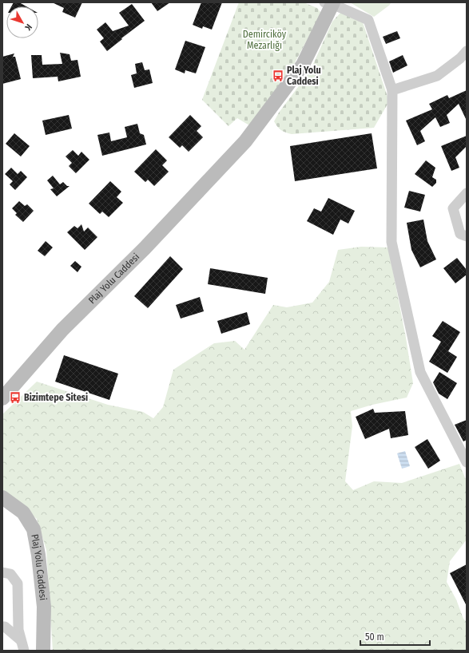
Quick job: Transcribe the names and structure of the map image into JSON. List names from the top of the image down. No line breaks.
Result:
{"streets":{"street":["Plaj Yolu Caddesi"]},"parks":["Demirciköy Mezarlığı"],"places":{"bus stop":["Plaj Yolu Caddesi","Bizimtepe Sitesi"]},"scale_bar":"50 m","north":"bottom right"}
